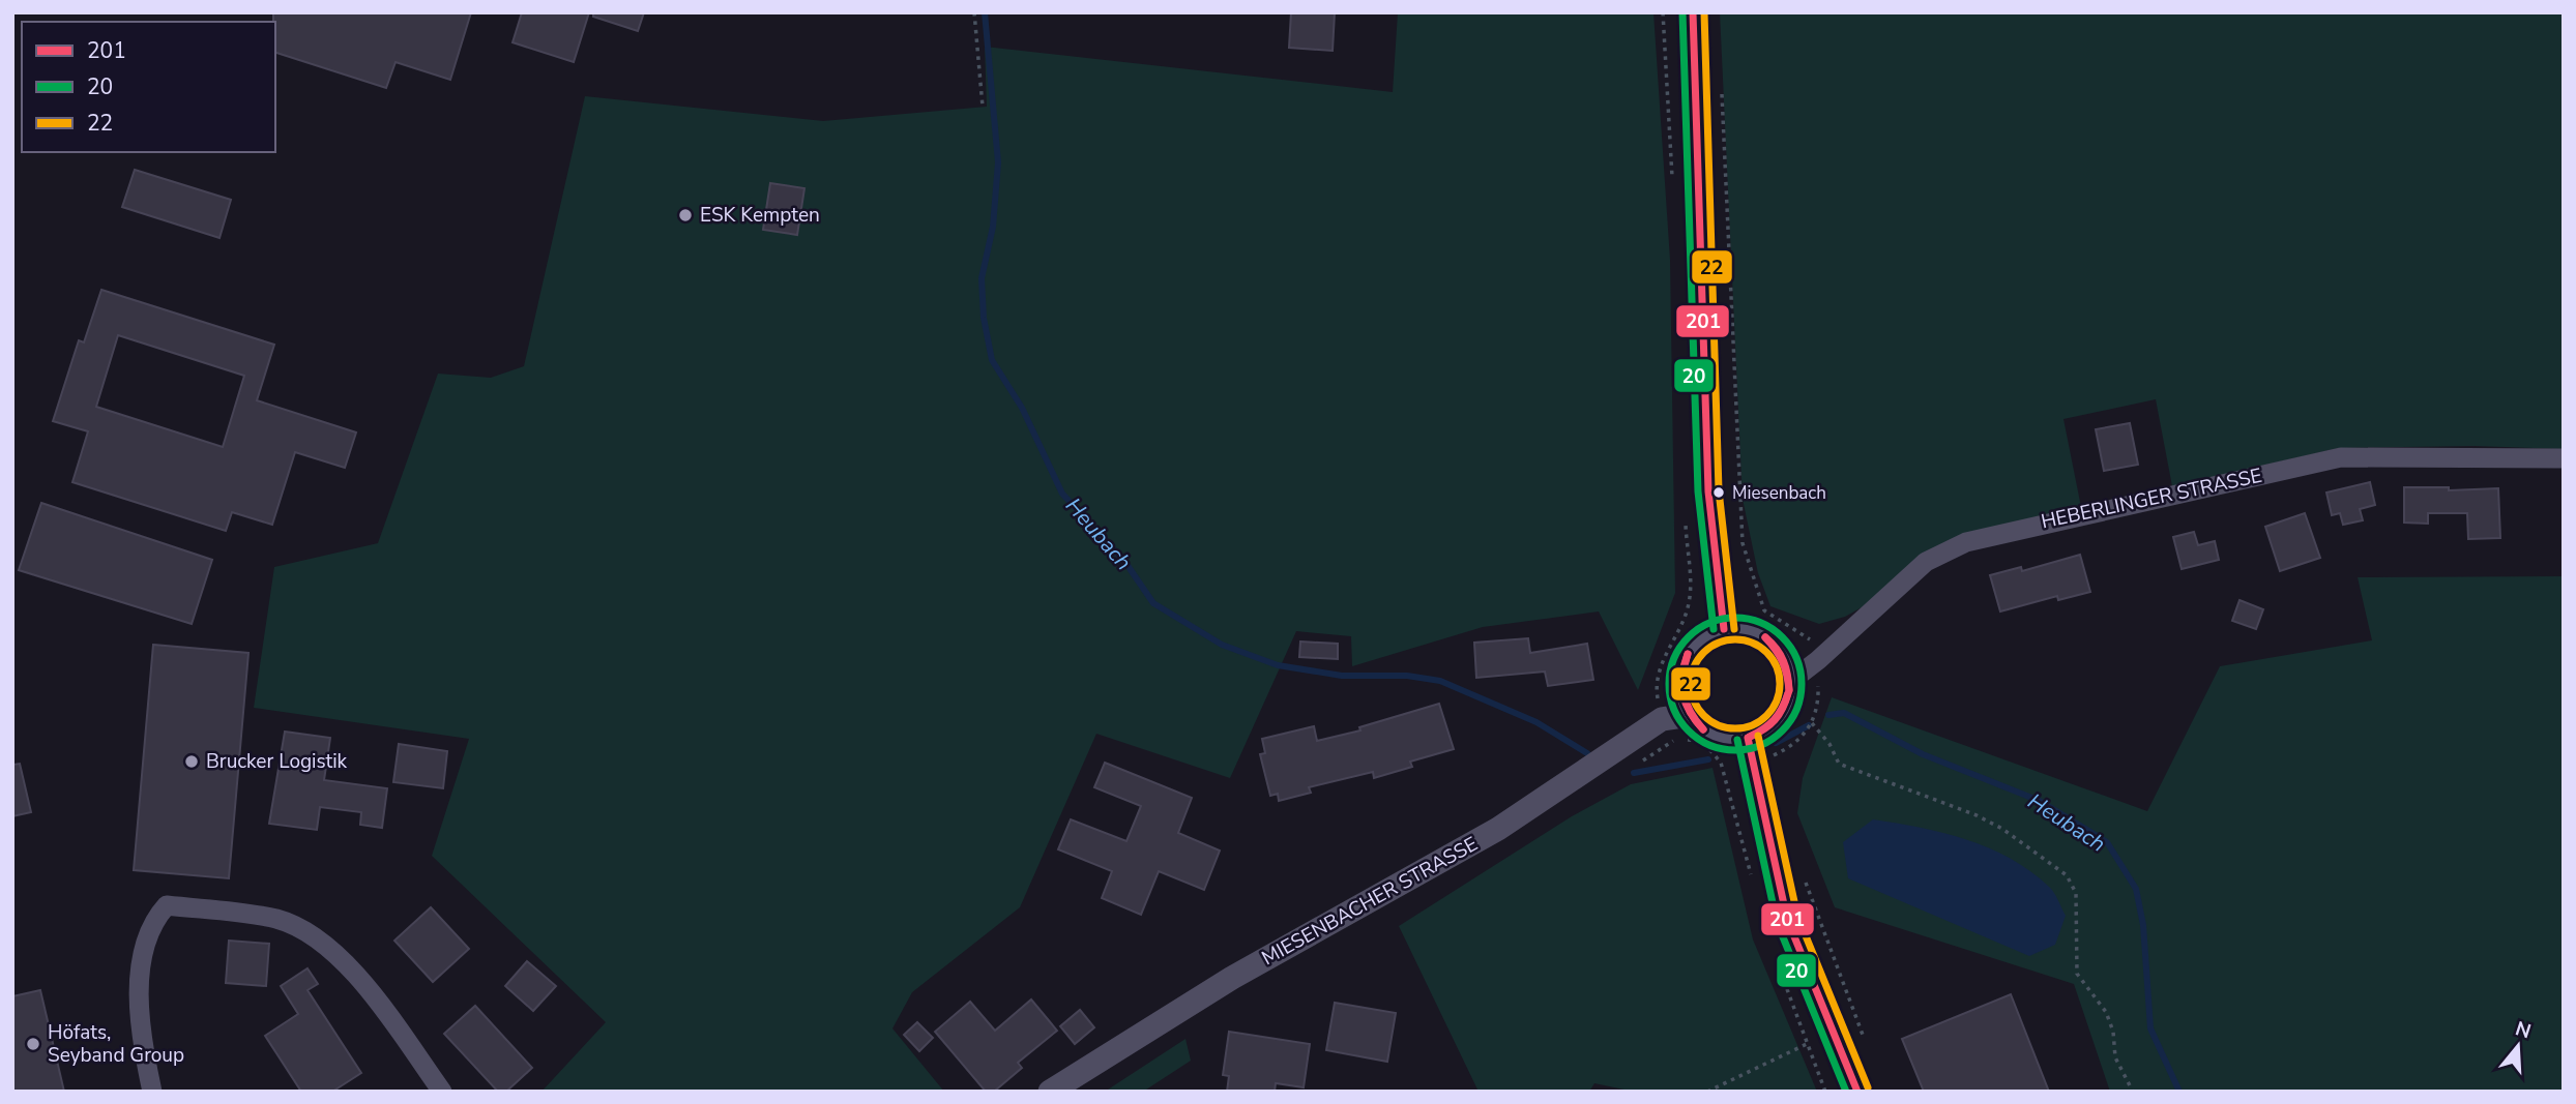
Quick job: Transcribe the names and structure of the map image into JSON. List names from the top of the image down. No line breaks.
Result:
{"streets":{"street":["HEBERLINGER STRASSE","MIESENBACHER STRASSE"]},"crossings":[["HEBERLINGER STRASSE","MIESENBACHER STRASSE"]],"water":["Heubach"],"places":["ESK Kempten","Miesenbach","Brucker Logistik","Höfats, Seyband Group"],"lines":["transit line 201","transit line 20","transit line 22"],"legend":["201","20","22"],"north":"top"}
